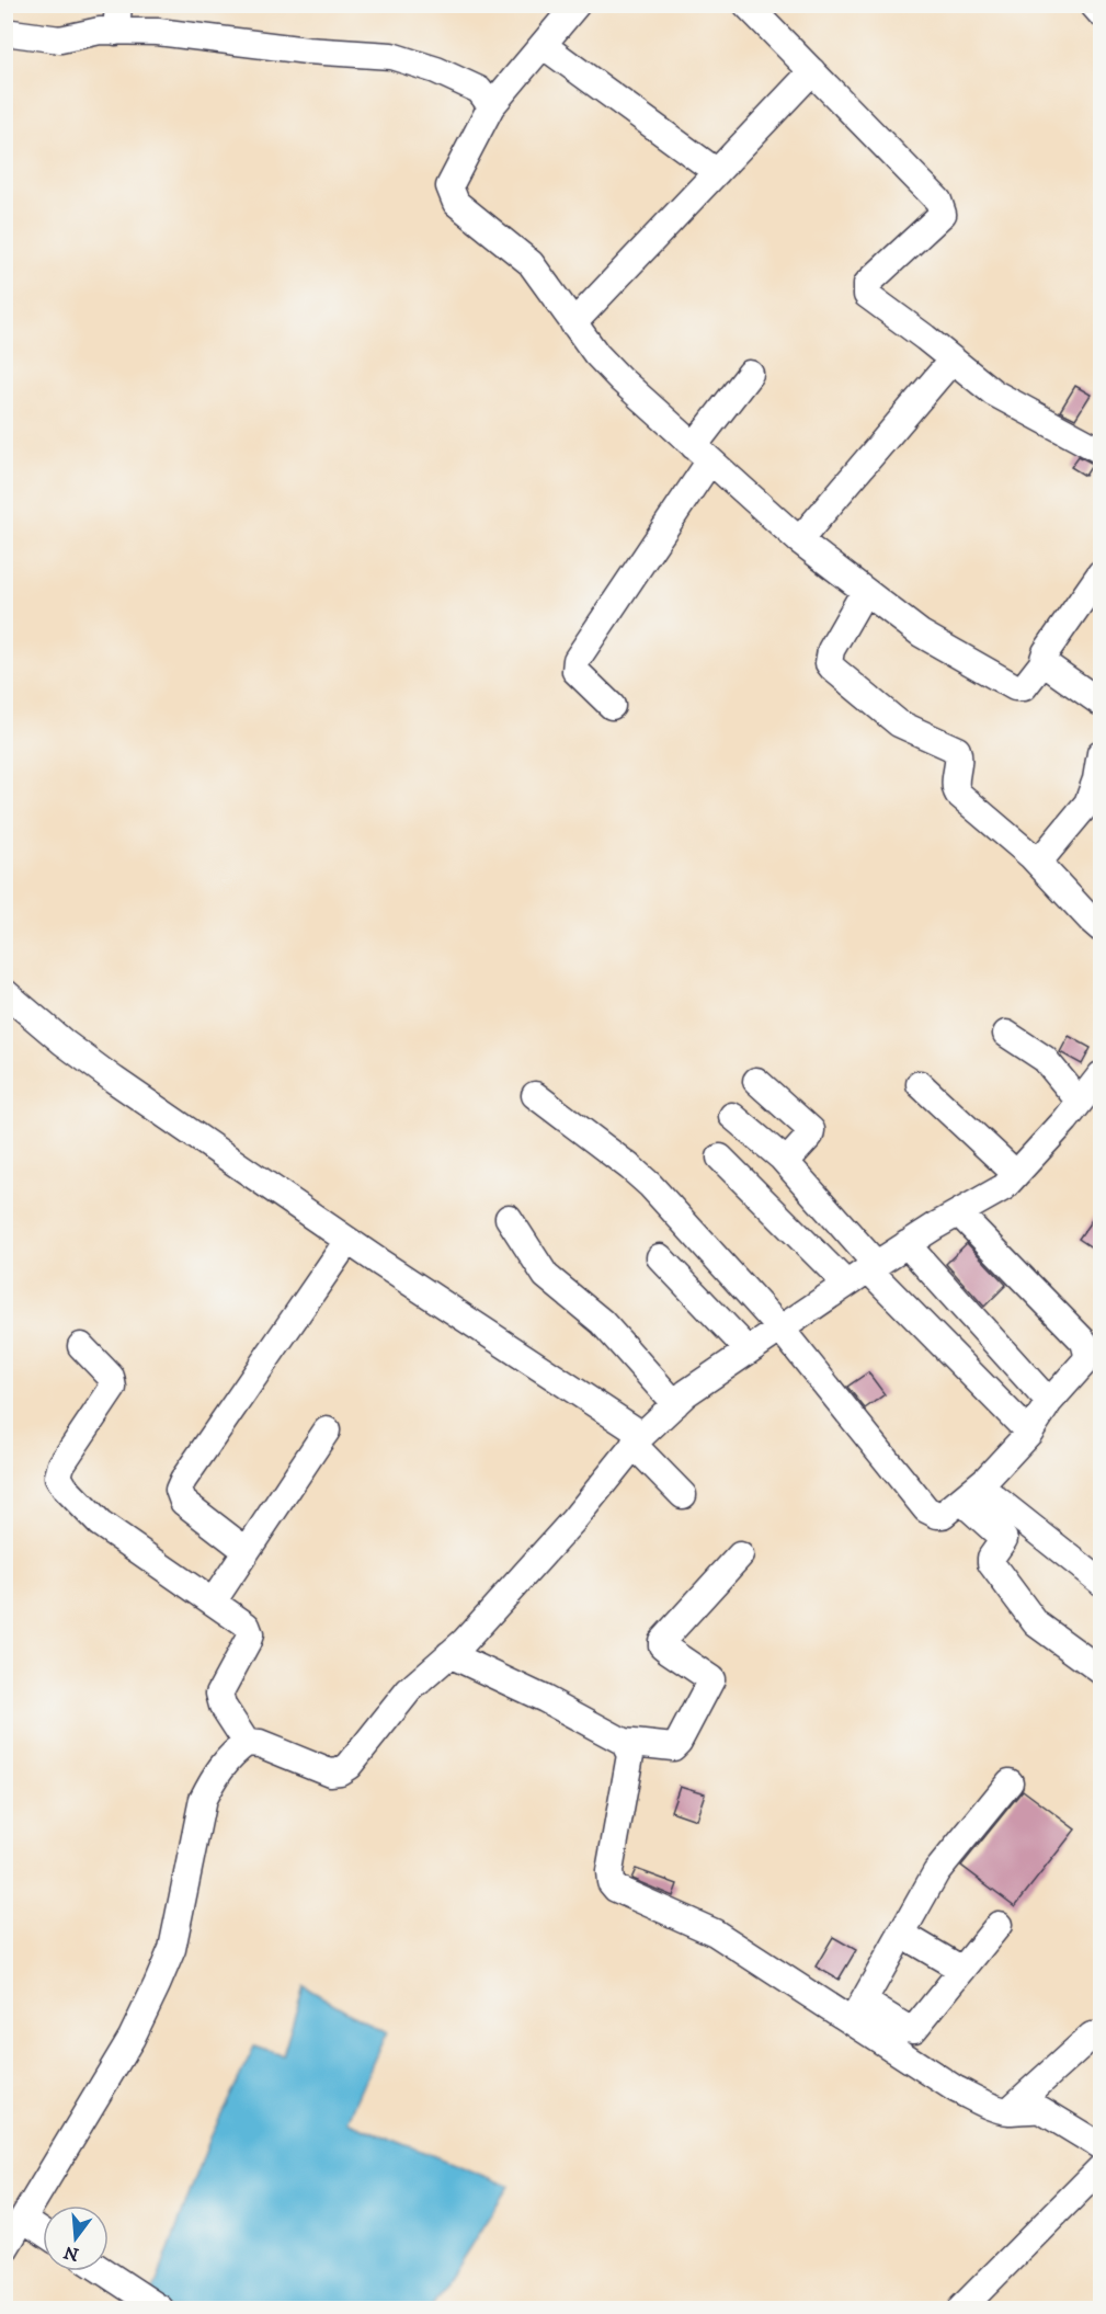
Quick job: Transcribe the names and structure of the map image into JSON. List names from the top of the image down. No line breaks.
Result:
{"north":"bottom"}
